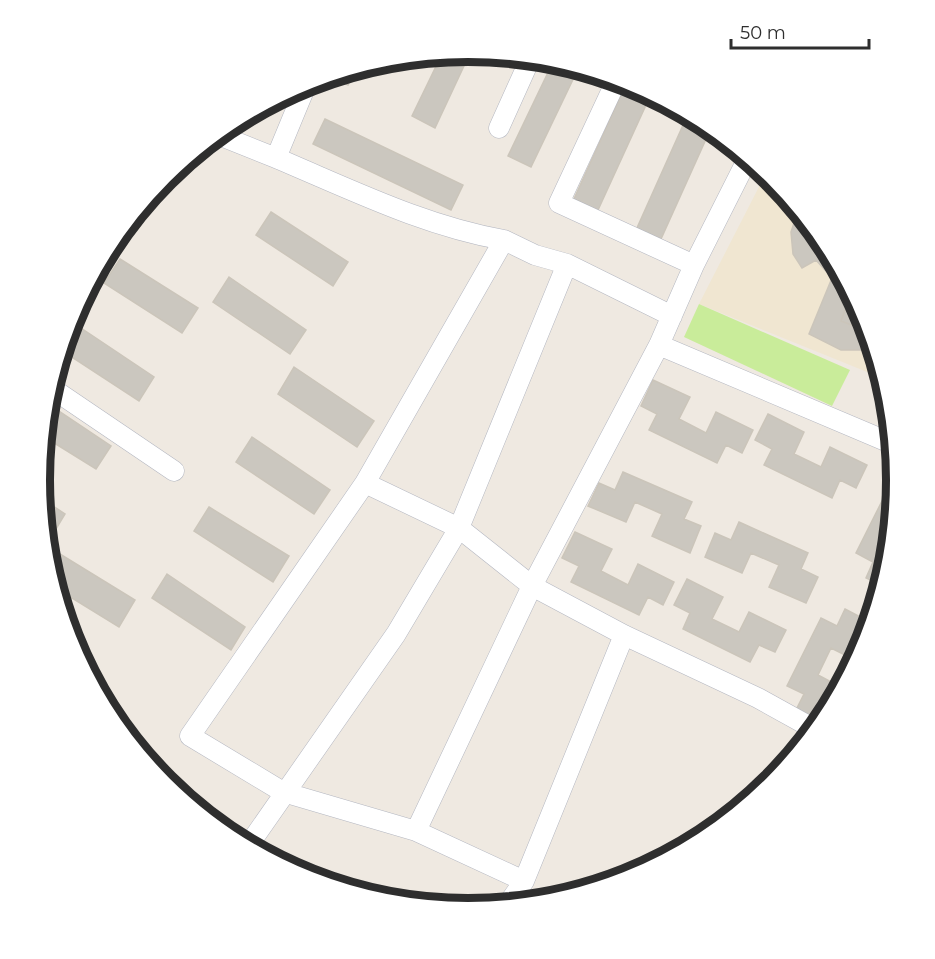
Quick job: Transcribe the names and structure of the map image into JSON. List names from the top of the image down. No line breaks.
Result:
{"scale_bar":"50 m"}
